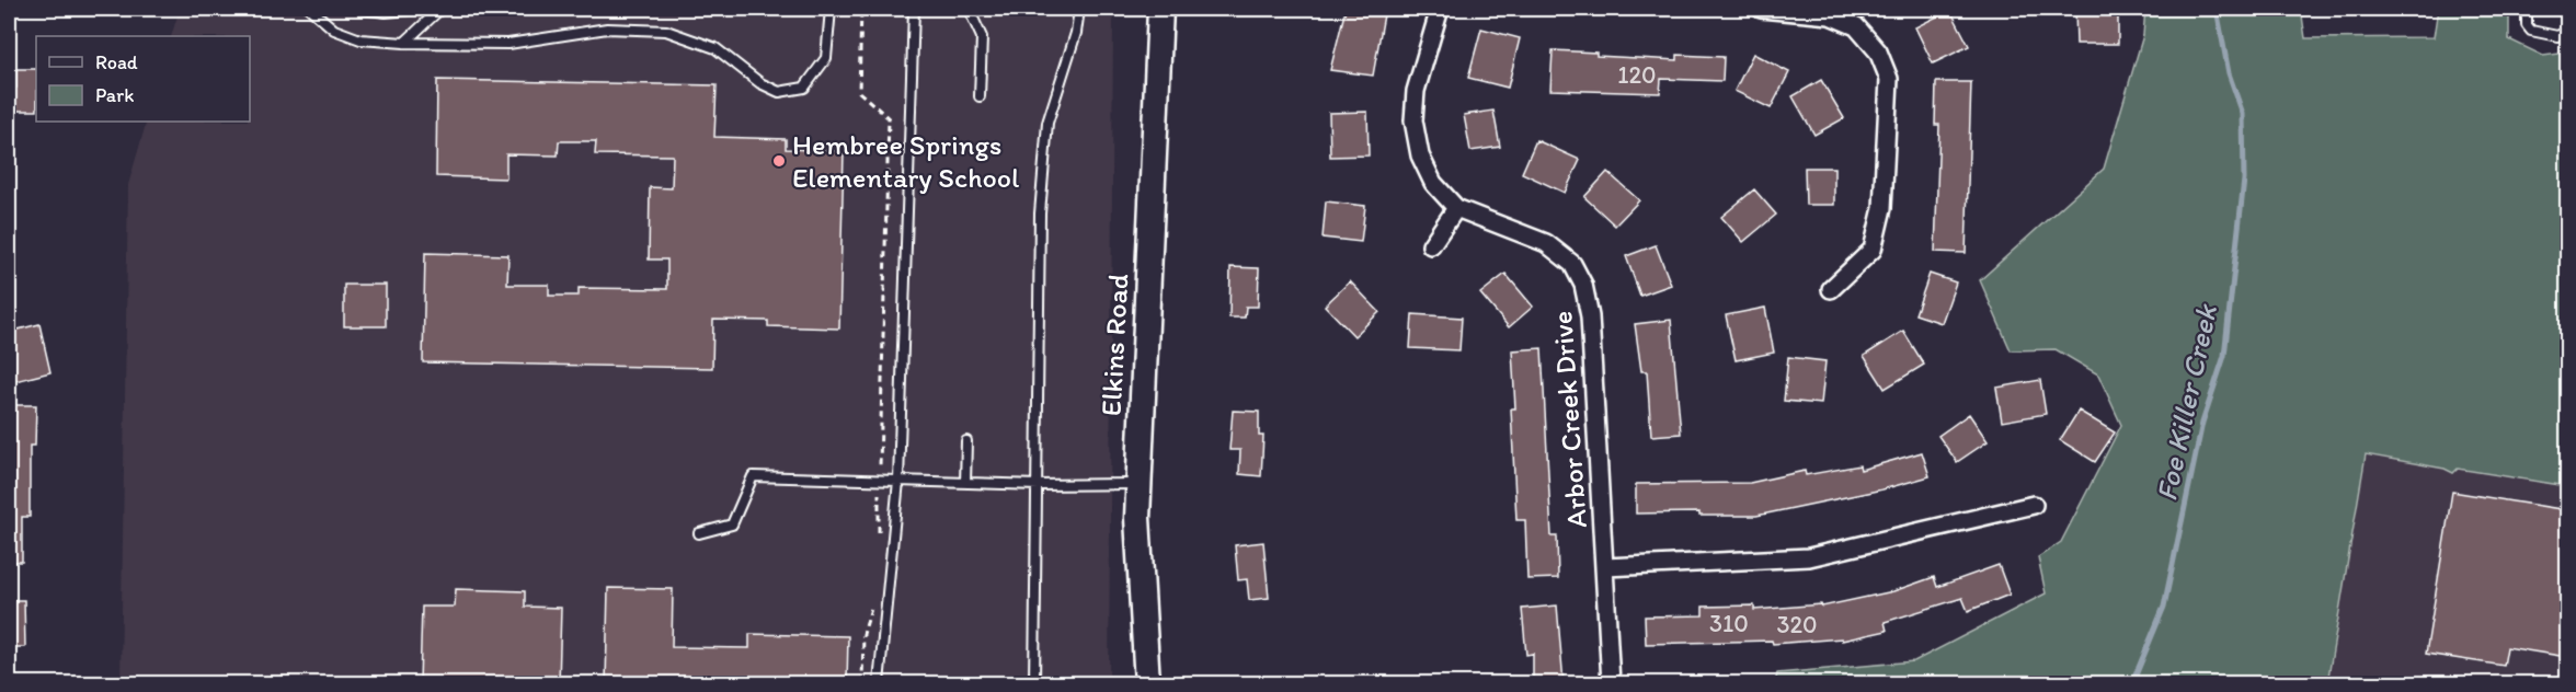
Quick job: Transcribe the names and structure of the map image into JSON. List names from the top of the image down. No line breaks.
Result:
{"streets":{"street":["Elkins Road","Arbor Creek Drive"]},"water":["Foe Killer Creek"],"places":["Hembree Springs Elementary School"],"house_numbers":["120","310","320"],"legend":["Road","Park"]}
